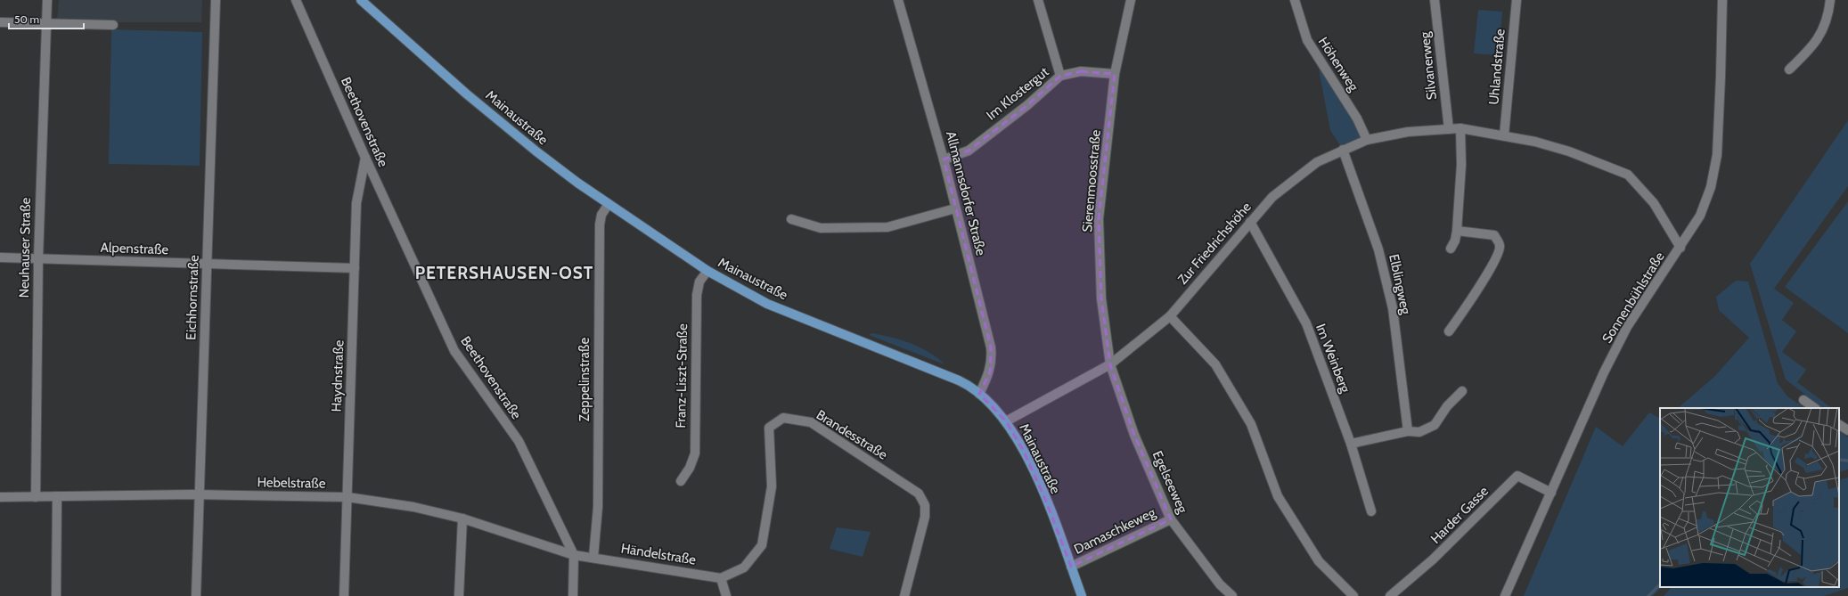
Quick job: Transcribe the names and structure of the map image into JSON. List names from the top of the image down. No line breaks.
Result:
{"streets":{"main road":["Mainaustraße"],"street":["Höhenweg","Silvanerweg","Uhlandstraße","Im Klostergut","Beethovenstraße","Sierenmoosstraße","Allmannsdorfer Straße","Zur Friedrichshöhe","Neuhauser Straße","Alpenstraße","Elblingweg","Eichhornstraße","Sonnenbühlstraße","Im Weinberg","Haydnstraße","Franz-Liszt-Straße","Zeppelinstraße","Brandesstraße","Egelseeweg","Hebelstraße","Harder Gasse","Damaschkeweg","Händelstraße"]},"crossings":[["Höhenweg","Zur Friedrichshöhe"],["Silvanerweg","Zur Friedrichshöhe"],["Uhlandstraße","Zur Friedrichshöhe"],["Im Klostergut","Sierenmoosstraße"],["Im Klostergut","Allmannsdorfer Straße"],["Mainaustraße","Allmannsdorfer Straße"],["Mainaustraße","Zur Friedrichshöhe"],["Mainaustraße","Franz-Liszt-Straße"],["Mainaustraße","Zeppelinstraße"],["Mainaustraße","Damaschkeweg"],["Beethovenstraße","Haydnstraße"],["Beethovenstraße","Hebelstraße"],["Beethovenstraße","Händelstraße"],["Sierenmoosstraße","Zur Friedrichshöhe"],["Sierenmoosstraße","Egelseeweg"],["Zur Friedrichshöhe","Elblingweg"],["Zur Friedrichshöhe","Sonnenbühlstraße"],["Zur Friedrichshöhe","Im Weinberg"],["Zur Friedrichshöhe","Egelseeweg"],["Neuhauser Straße","Alpenstraße"],["Neuhauser Straße","Hebelstraße"],["Alpenstraße","Eichhornstraße"],["Alpenstraße","Haydnstraße"],["Eichhornstraße","Hebelstraße"],["Sonnenbühlstraße","Harder Gasse"],["Haydnstraße","Hebelstraße"],["Zeppelinstraße","Händelstraße"],["Brandesstraße","Händelstraße"],["Egelseeweg","Damaschkeweg"],["Hebelstraße","Händelstraße"]],"districts":["PETERSHAUSEN-OST"],"scale_bar":"50 m"}
